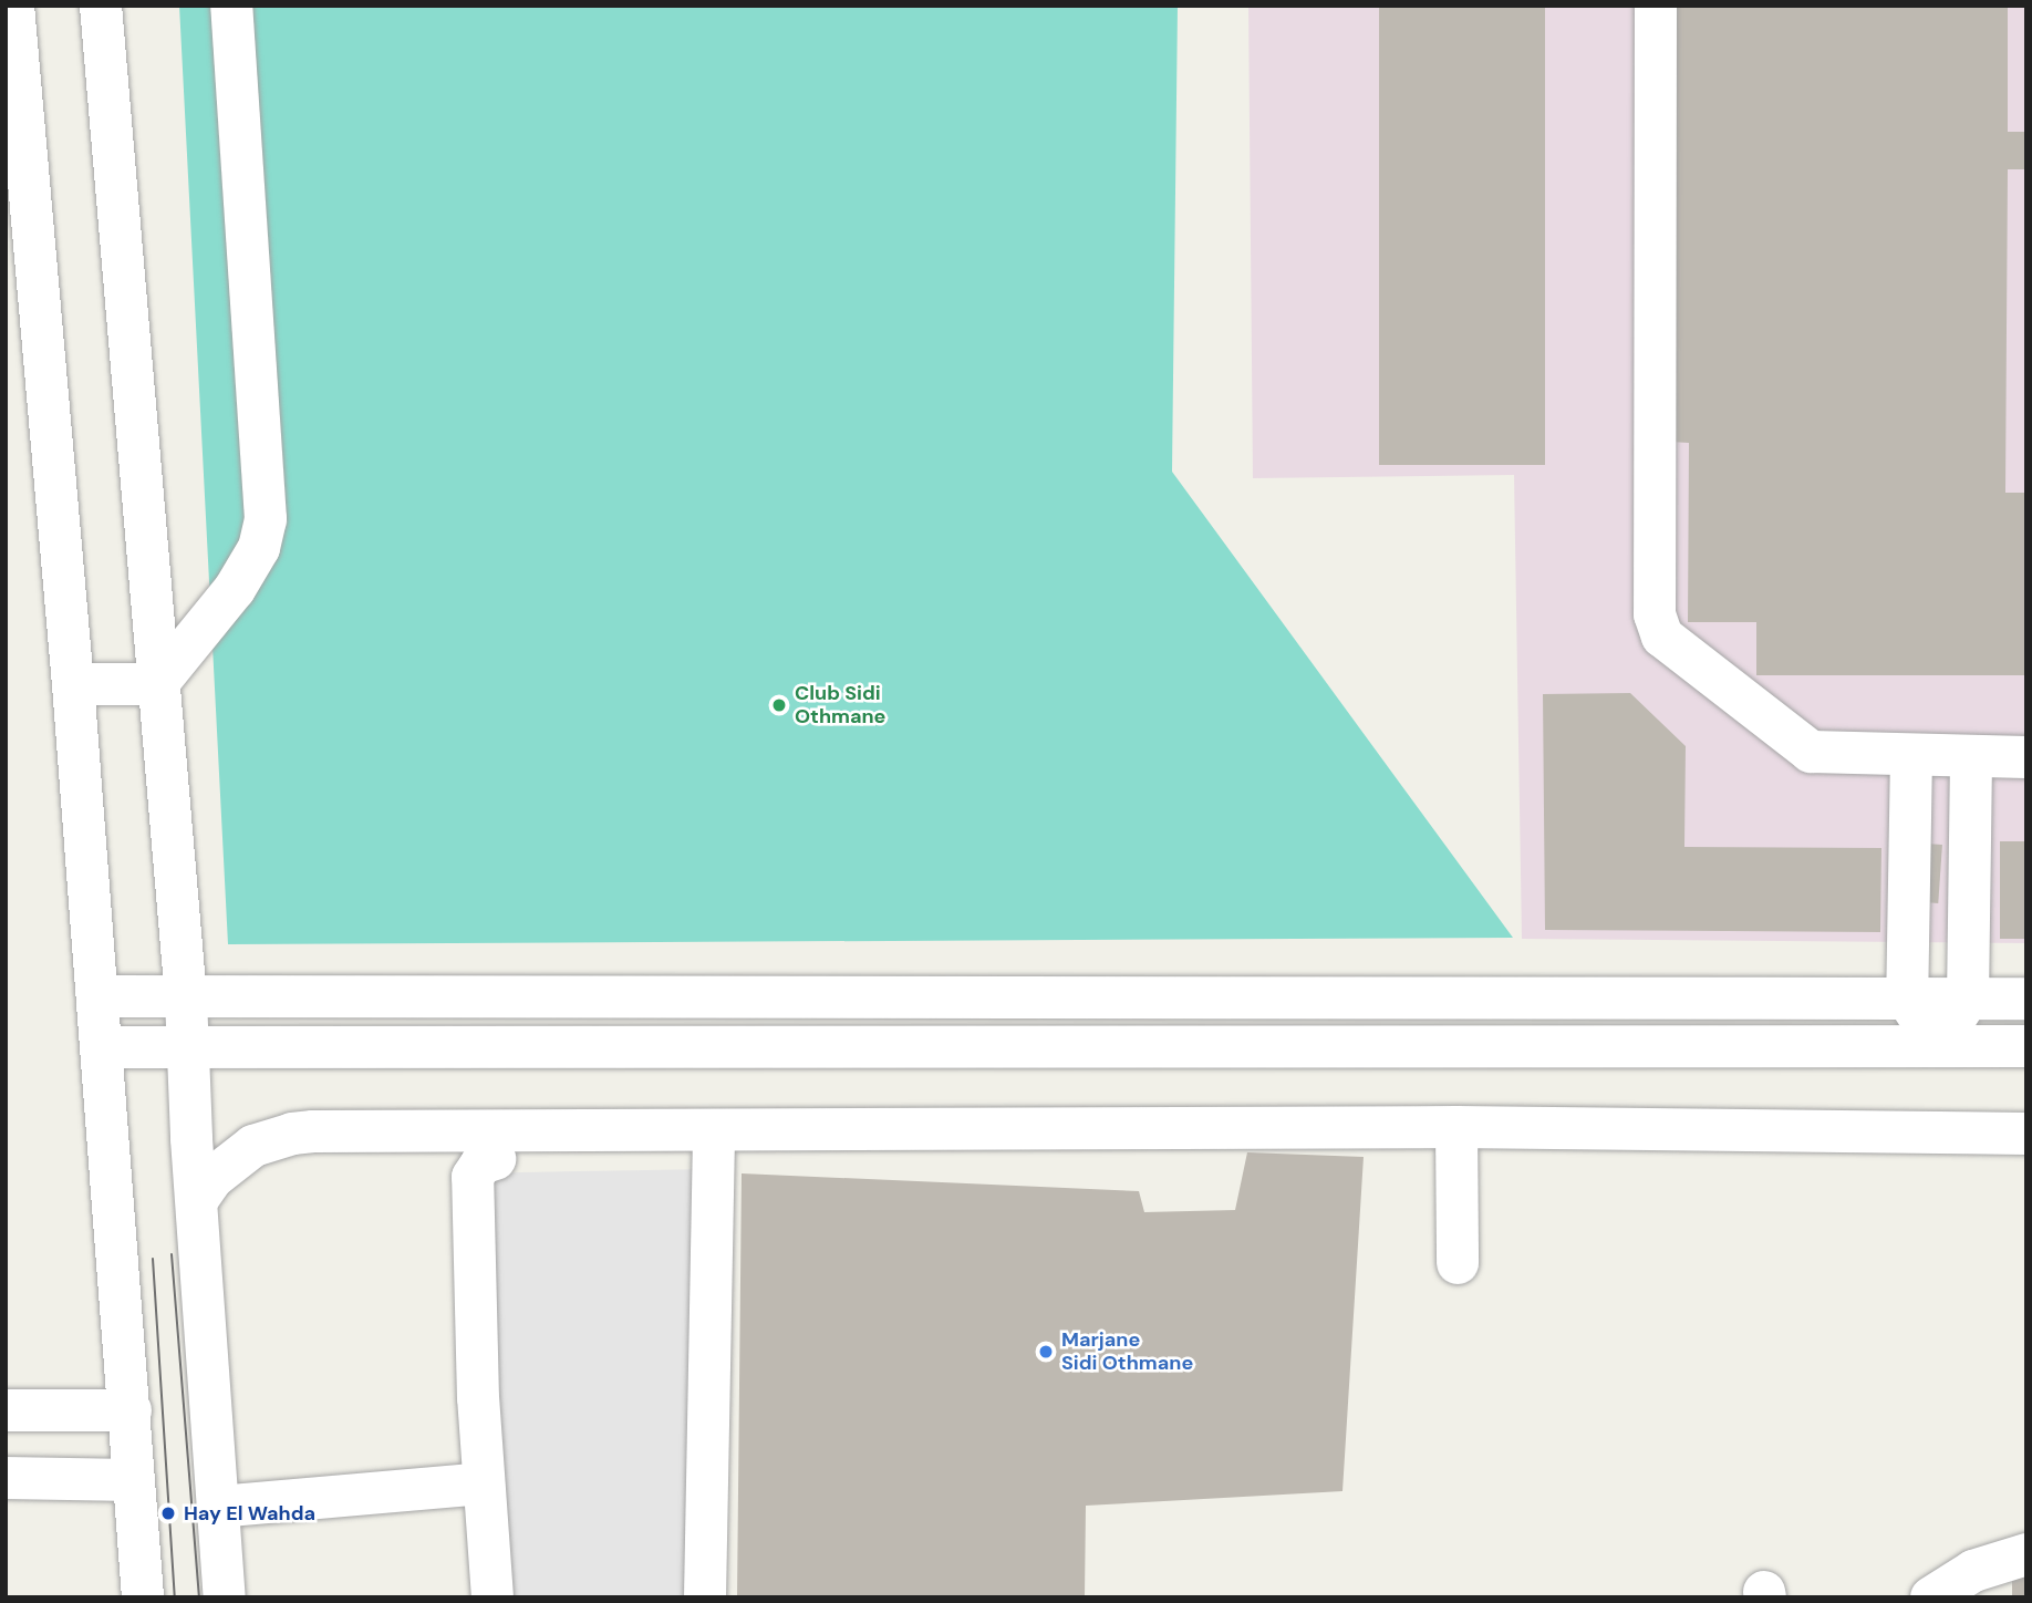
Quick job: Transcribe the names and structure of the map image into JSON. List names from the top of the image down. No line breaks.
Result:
{"places":["Club Sidi Othmane","Marjane Sidi Othmane","Hay El Wahda"]}
